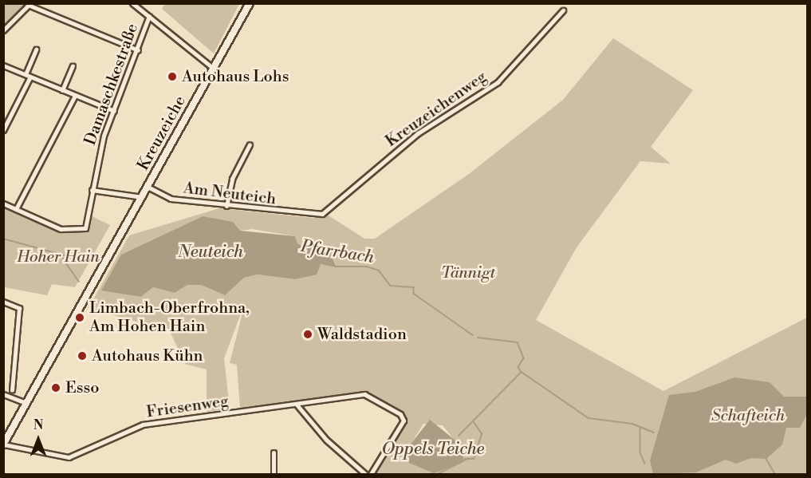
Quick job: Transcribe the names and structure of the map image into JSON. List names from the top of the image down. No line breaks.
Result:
{"streets":{"main road":["Kreuzeiche"],"street":["Damaschkestraße","Kreuzeichenweg","Am Neuteich","Friesenweg"]},"crossings":[["Kreuzeichenweg","Am Neuteich"],["Kreuzeiche","Am Neuteich"],["Kreuzeiche","Friesenweg"]],"water":["Neuteich","Pfarrbach","Oppels Teiche"],"parks":["Hoher Hain","Tännigt","Schafteich"],"places":["Autohaus Lohs","Limbach-Oberfrohna, Am Hohen Hain","Waldstadion","Autohaus Kühn","Esso"],"north":"top"}
